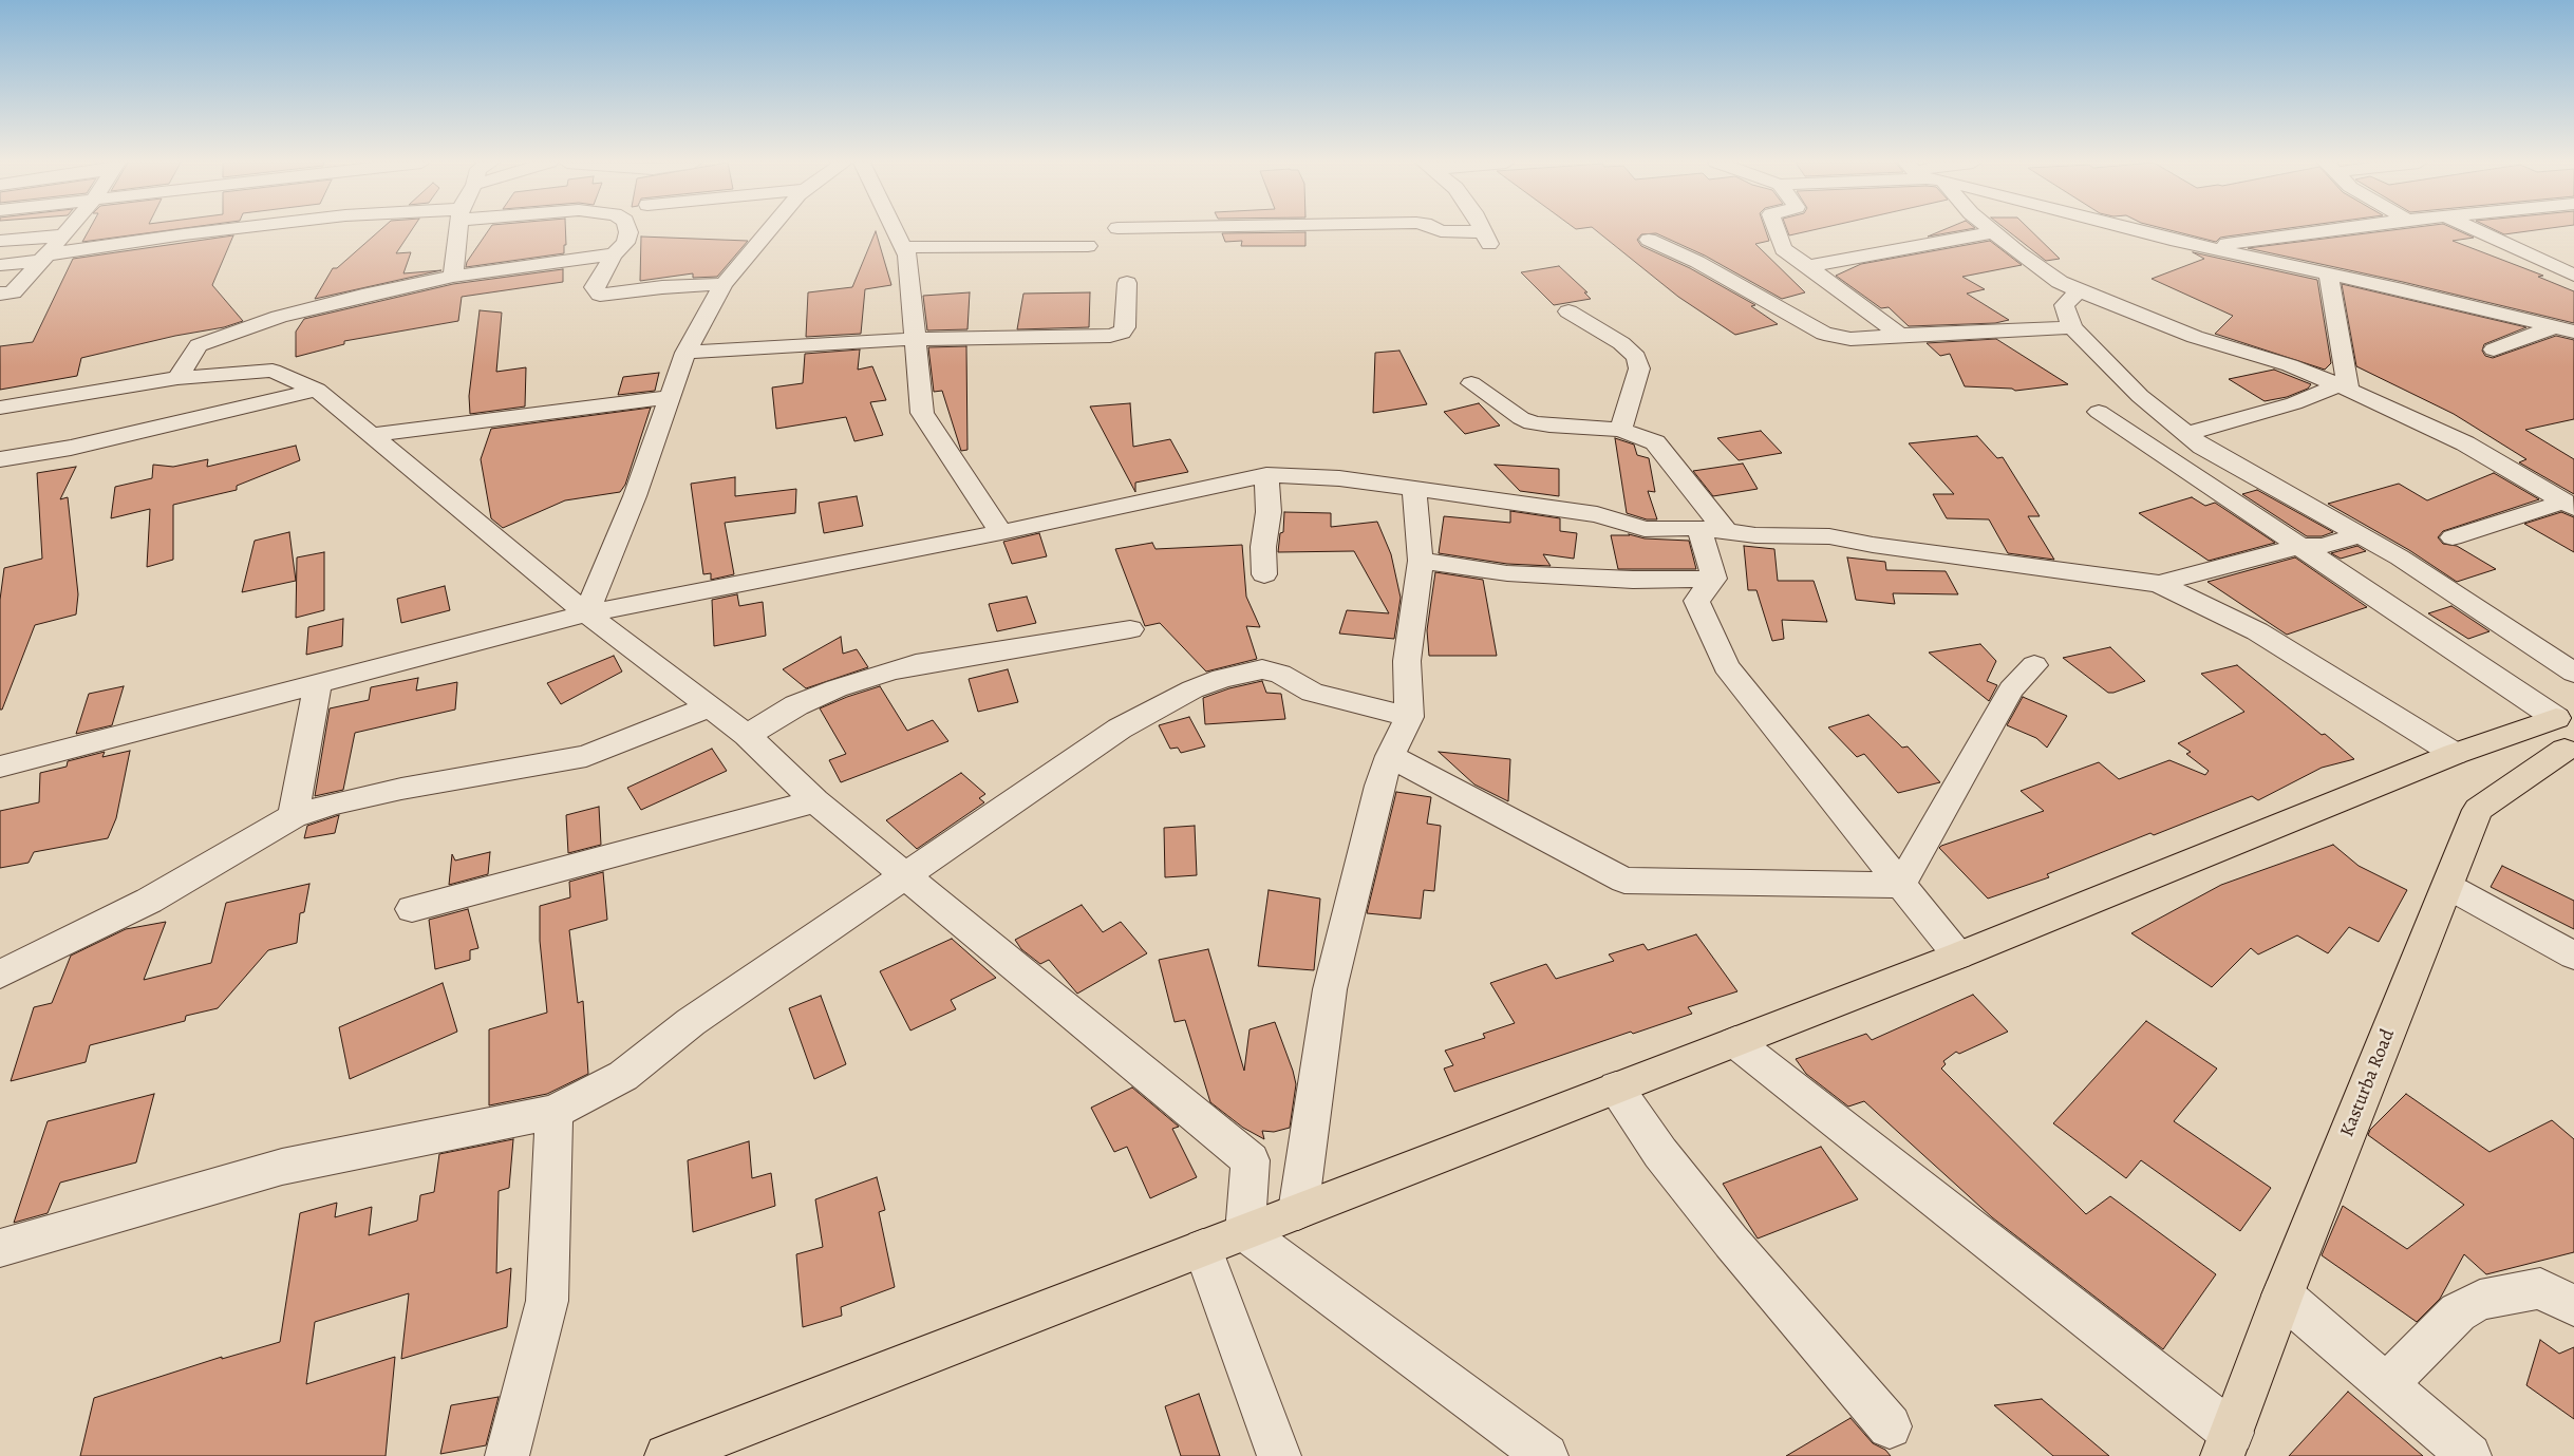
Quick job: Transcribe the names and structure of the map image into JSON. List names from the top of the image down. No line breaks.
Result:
{"streets":{"main road":["Kasturba Road"]}}
